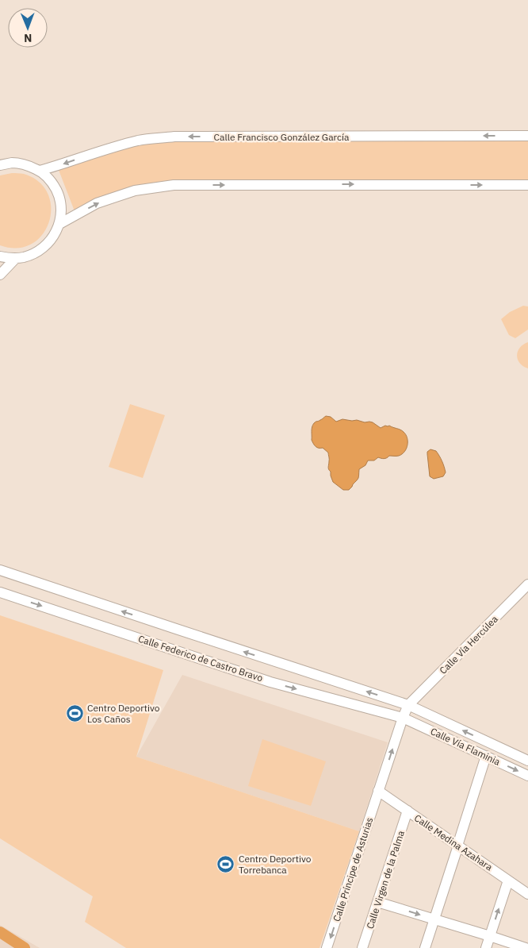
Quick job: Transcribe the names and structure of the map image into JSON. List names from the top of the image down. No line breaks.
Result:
{"streets":{"street":["Calle Francisco González García","Calle Vía Hercúlea","Calle Federico de Castro Bravo","Calle Vía Flaminia","Calle Medina Azahara","Calle Príncipe de Asturias","Calle Virgen de la Palma"]},"crossings":[["Calle Vía Hercúlea","Calle Vía Flaminia"],["Calle Vía Hercúlea","Calle Príncipe de Asturias"],["Calle Federico de Castro Bravo","Calle Vía Flaminia"],["Calle Federico de Castro Bravo","Calle Príncipe de Asturias"],["Calle Vía Flaminia","Calle Príncipe de Asturias"],["Calle Medina Azahara","Calle Príncipe de Asturias"],["Calle Medina Azahara","Calle Virgen de la Palma"]],"one_way":["Calle Federico de Castro Bravo","Calle Vía Flaminia"],"places":{"sports":["Centro Deportivo Los Caños","Centro Deportivo Torrebanca"]},"north":"bottom"}
